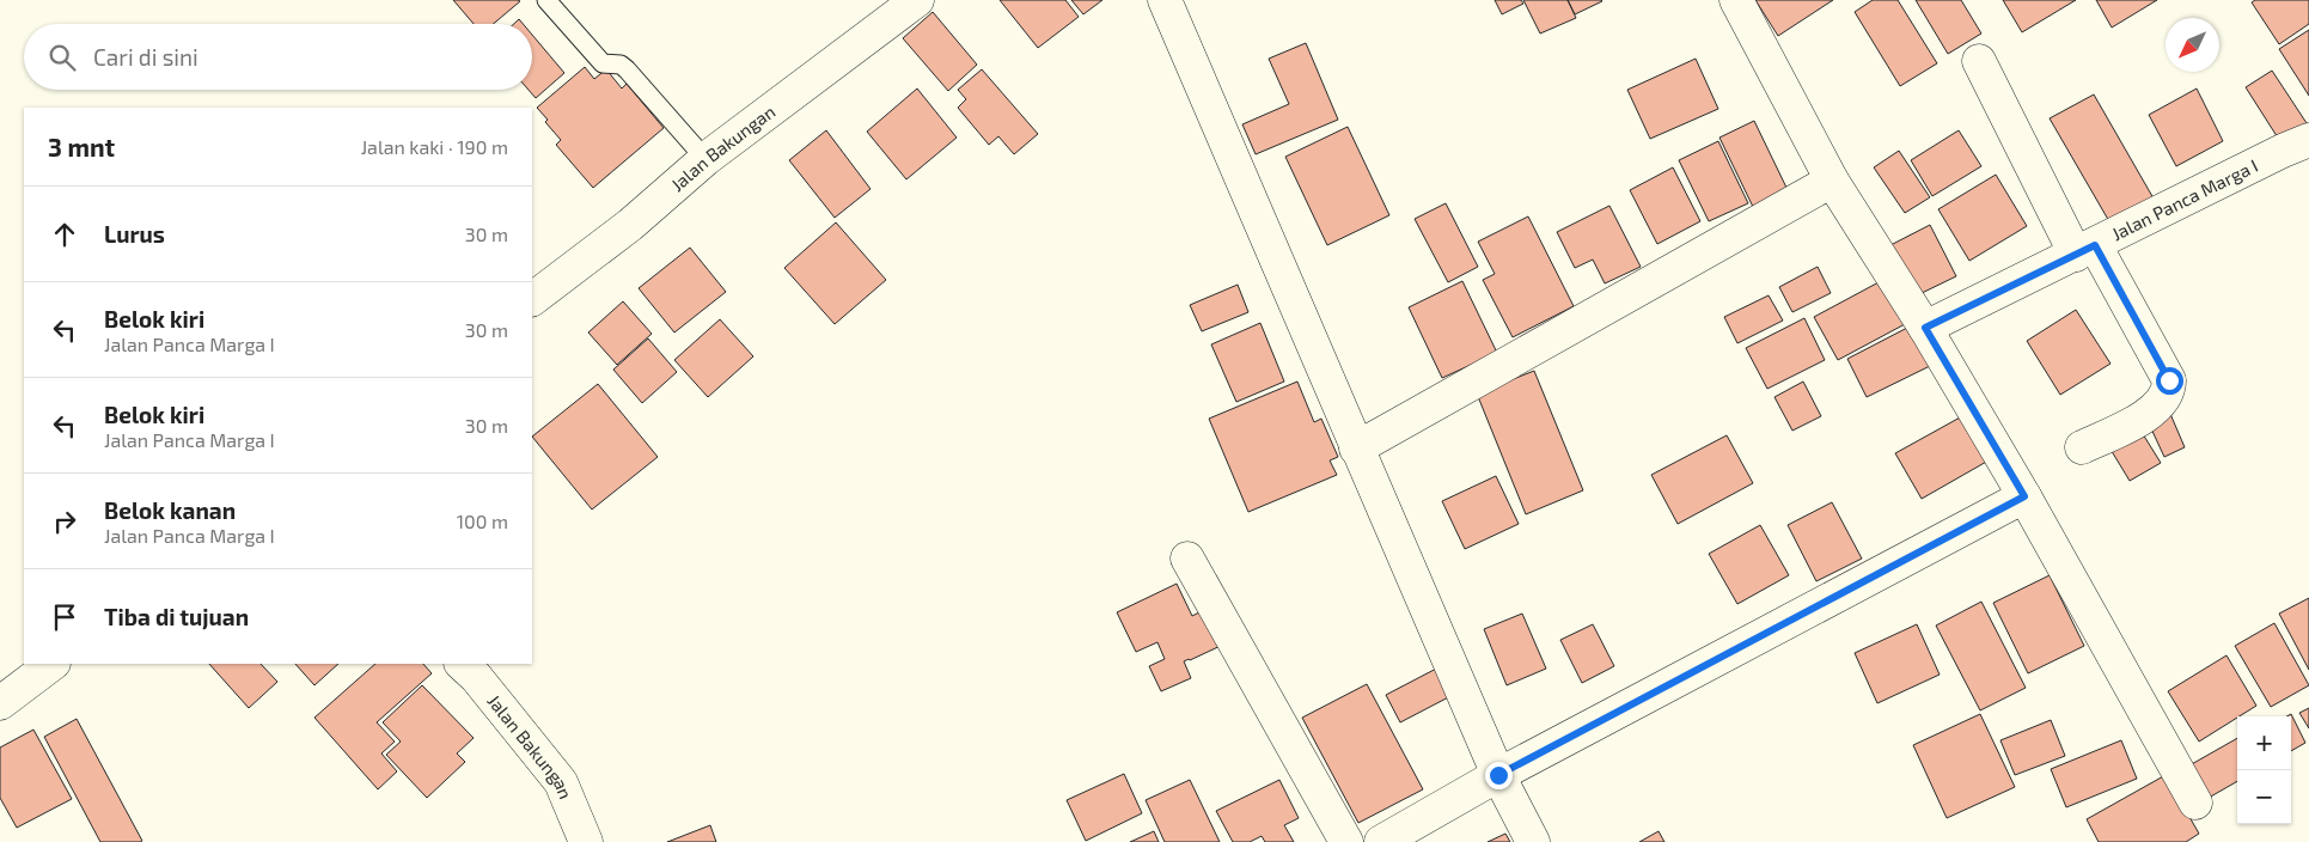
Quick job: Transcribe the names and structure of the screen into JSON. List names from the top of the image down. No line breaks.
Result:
{"streets":{"street":["Jalan Bakungan","Jalan Panca Marga I"]},"north":"bottom left","page":{"search":"Cari di sini","heading":["3 mnt","Jalan kaki · 190 m"],"list":[["Lurus","30 m"],["Belok kiri","Jalan Panca Marga I","30 m"],["Belok kiri","Jalan Panca Marga I","30 m"],["Belok kanan","Jalan Panca Marga I","100 m"],"Tiba di tujuan"],"map_buttons":["+","−"]}}
